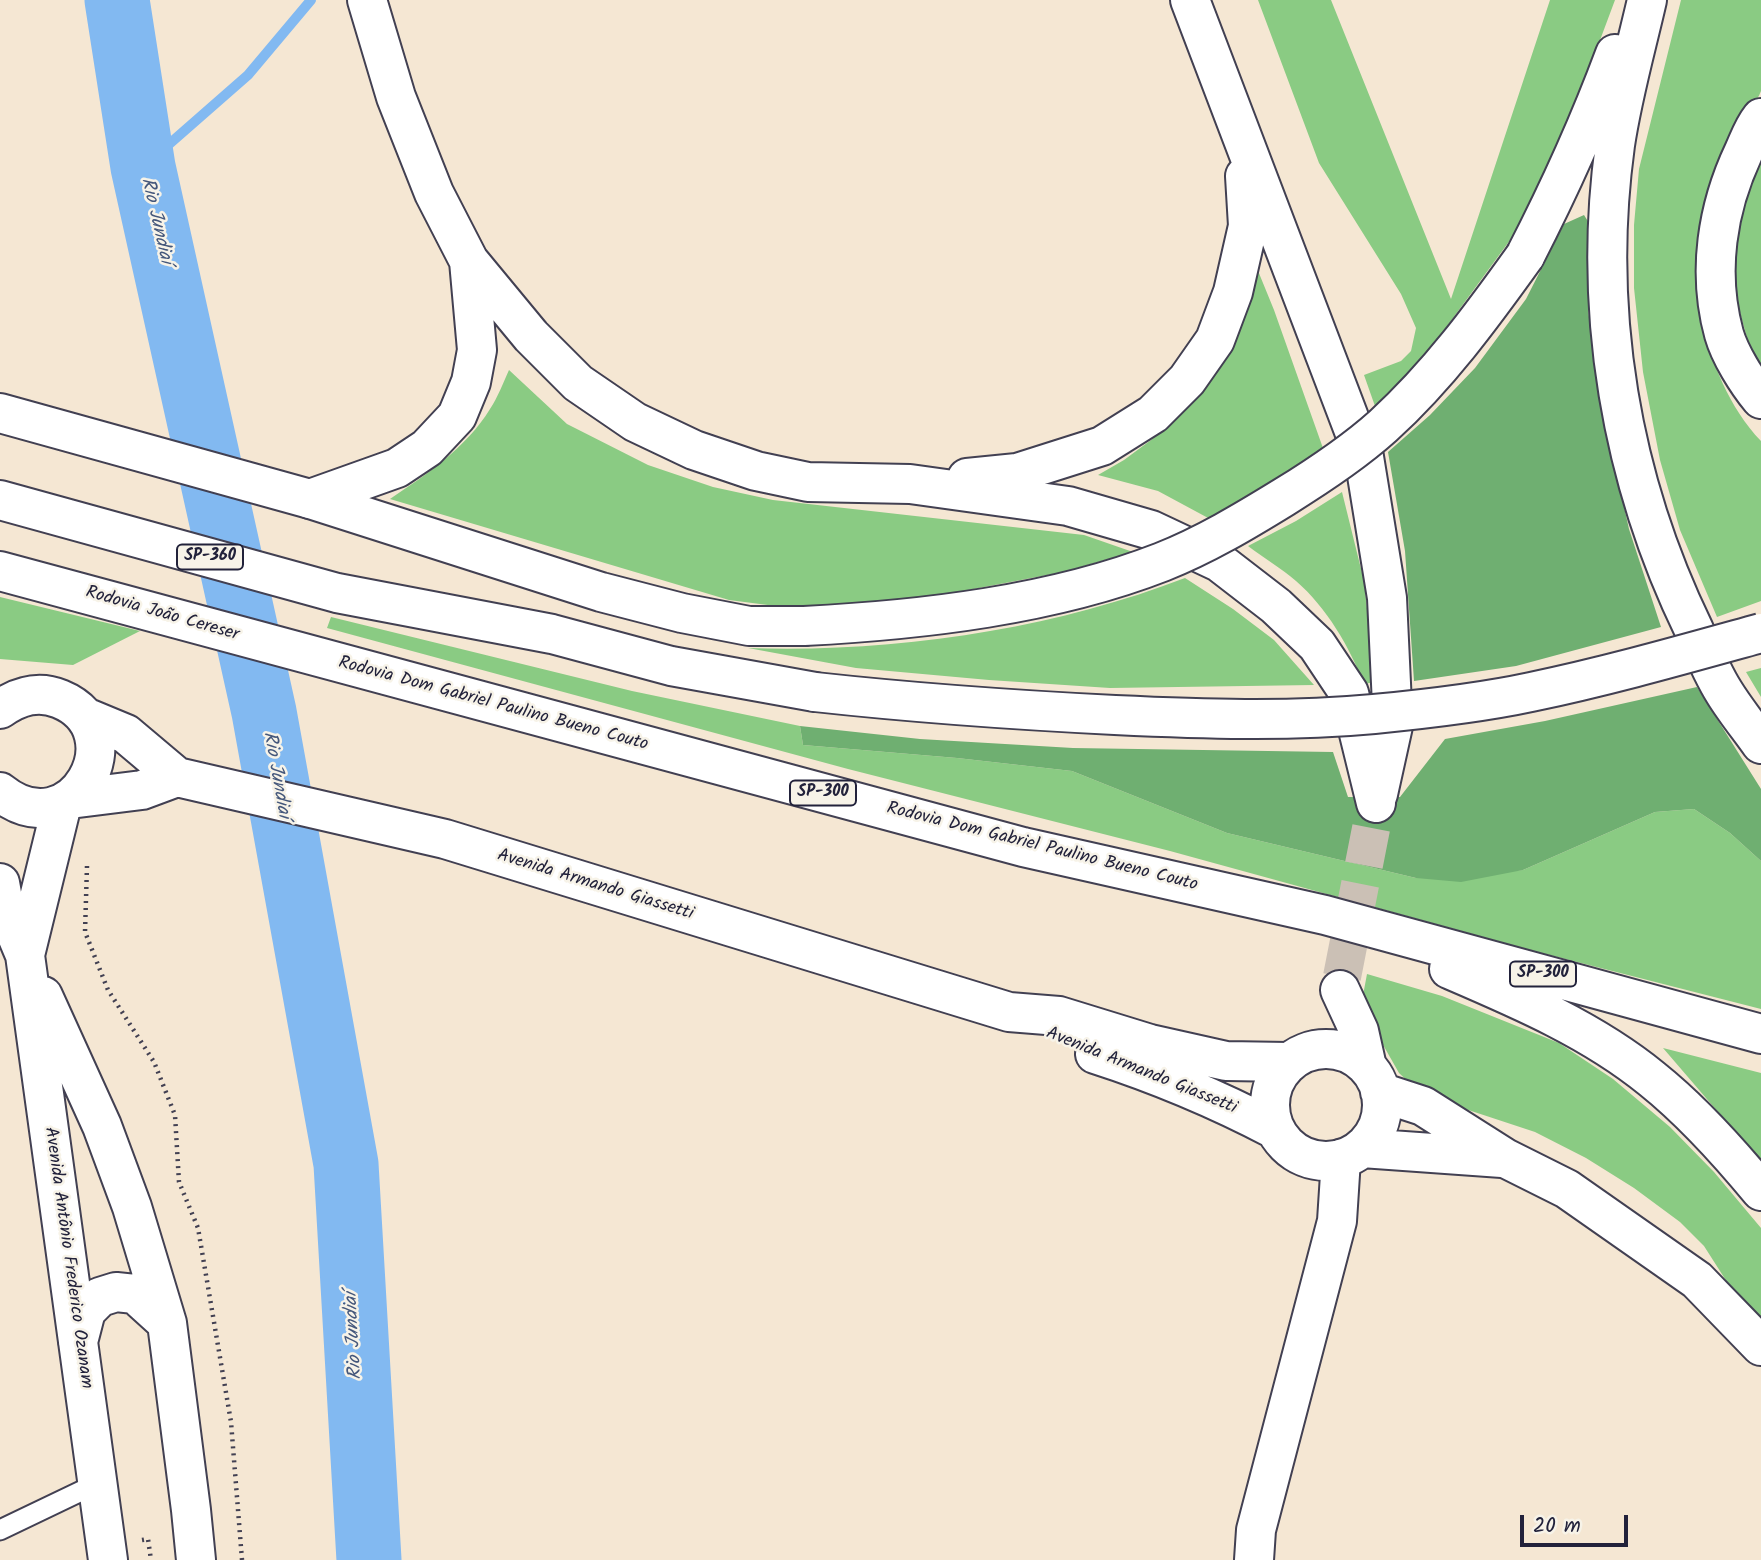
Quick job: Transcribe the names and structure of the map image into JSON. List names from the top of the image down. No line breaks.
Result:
{"streets":{"main road":["SP-360","Rodovia João Cereser","Rodovia Dom Gabriel Paulino Bueno Couto","SP-300","Avenida Armando Giassetti","Avenida Antônio Frederico Ozanam"]},"crossings":[["Rodovia João Cereser","Rodovia Dom Gabriel Paulino Bueno Couto"]],"water":["Rio Jundiaí"],"scale_bar":"20 m"}
